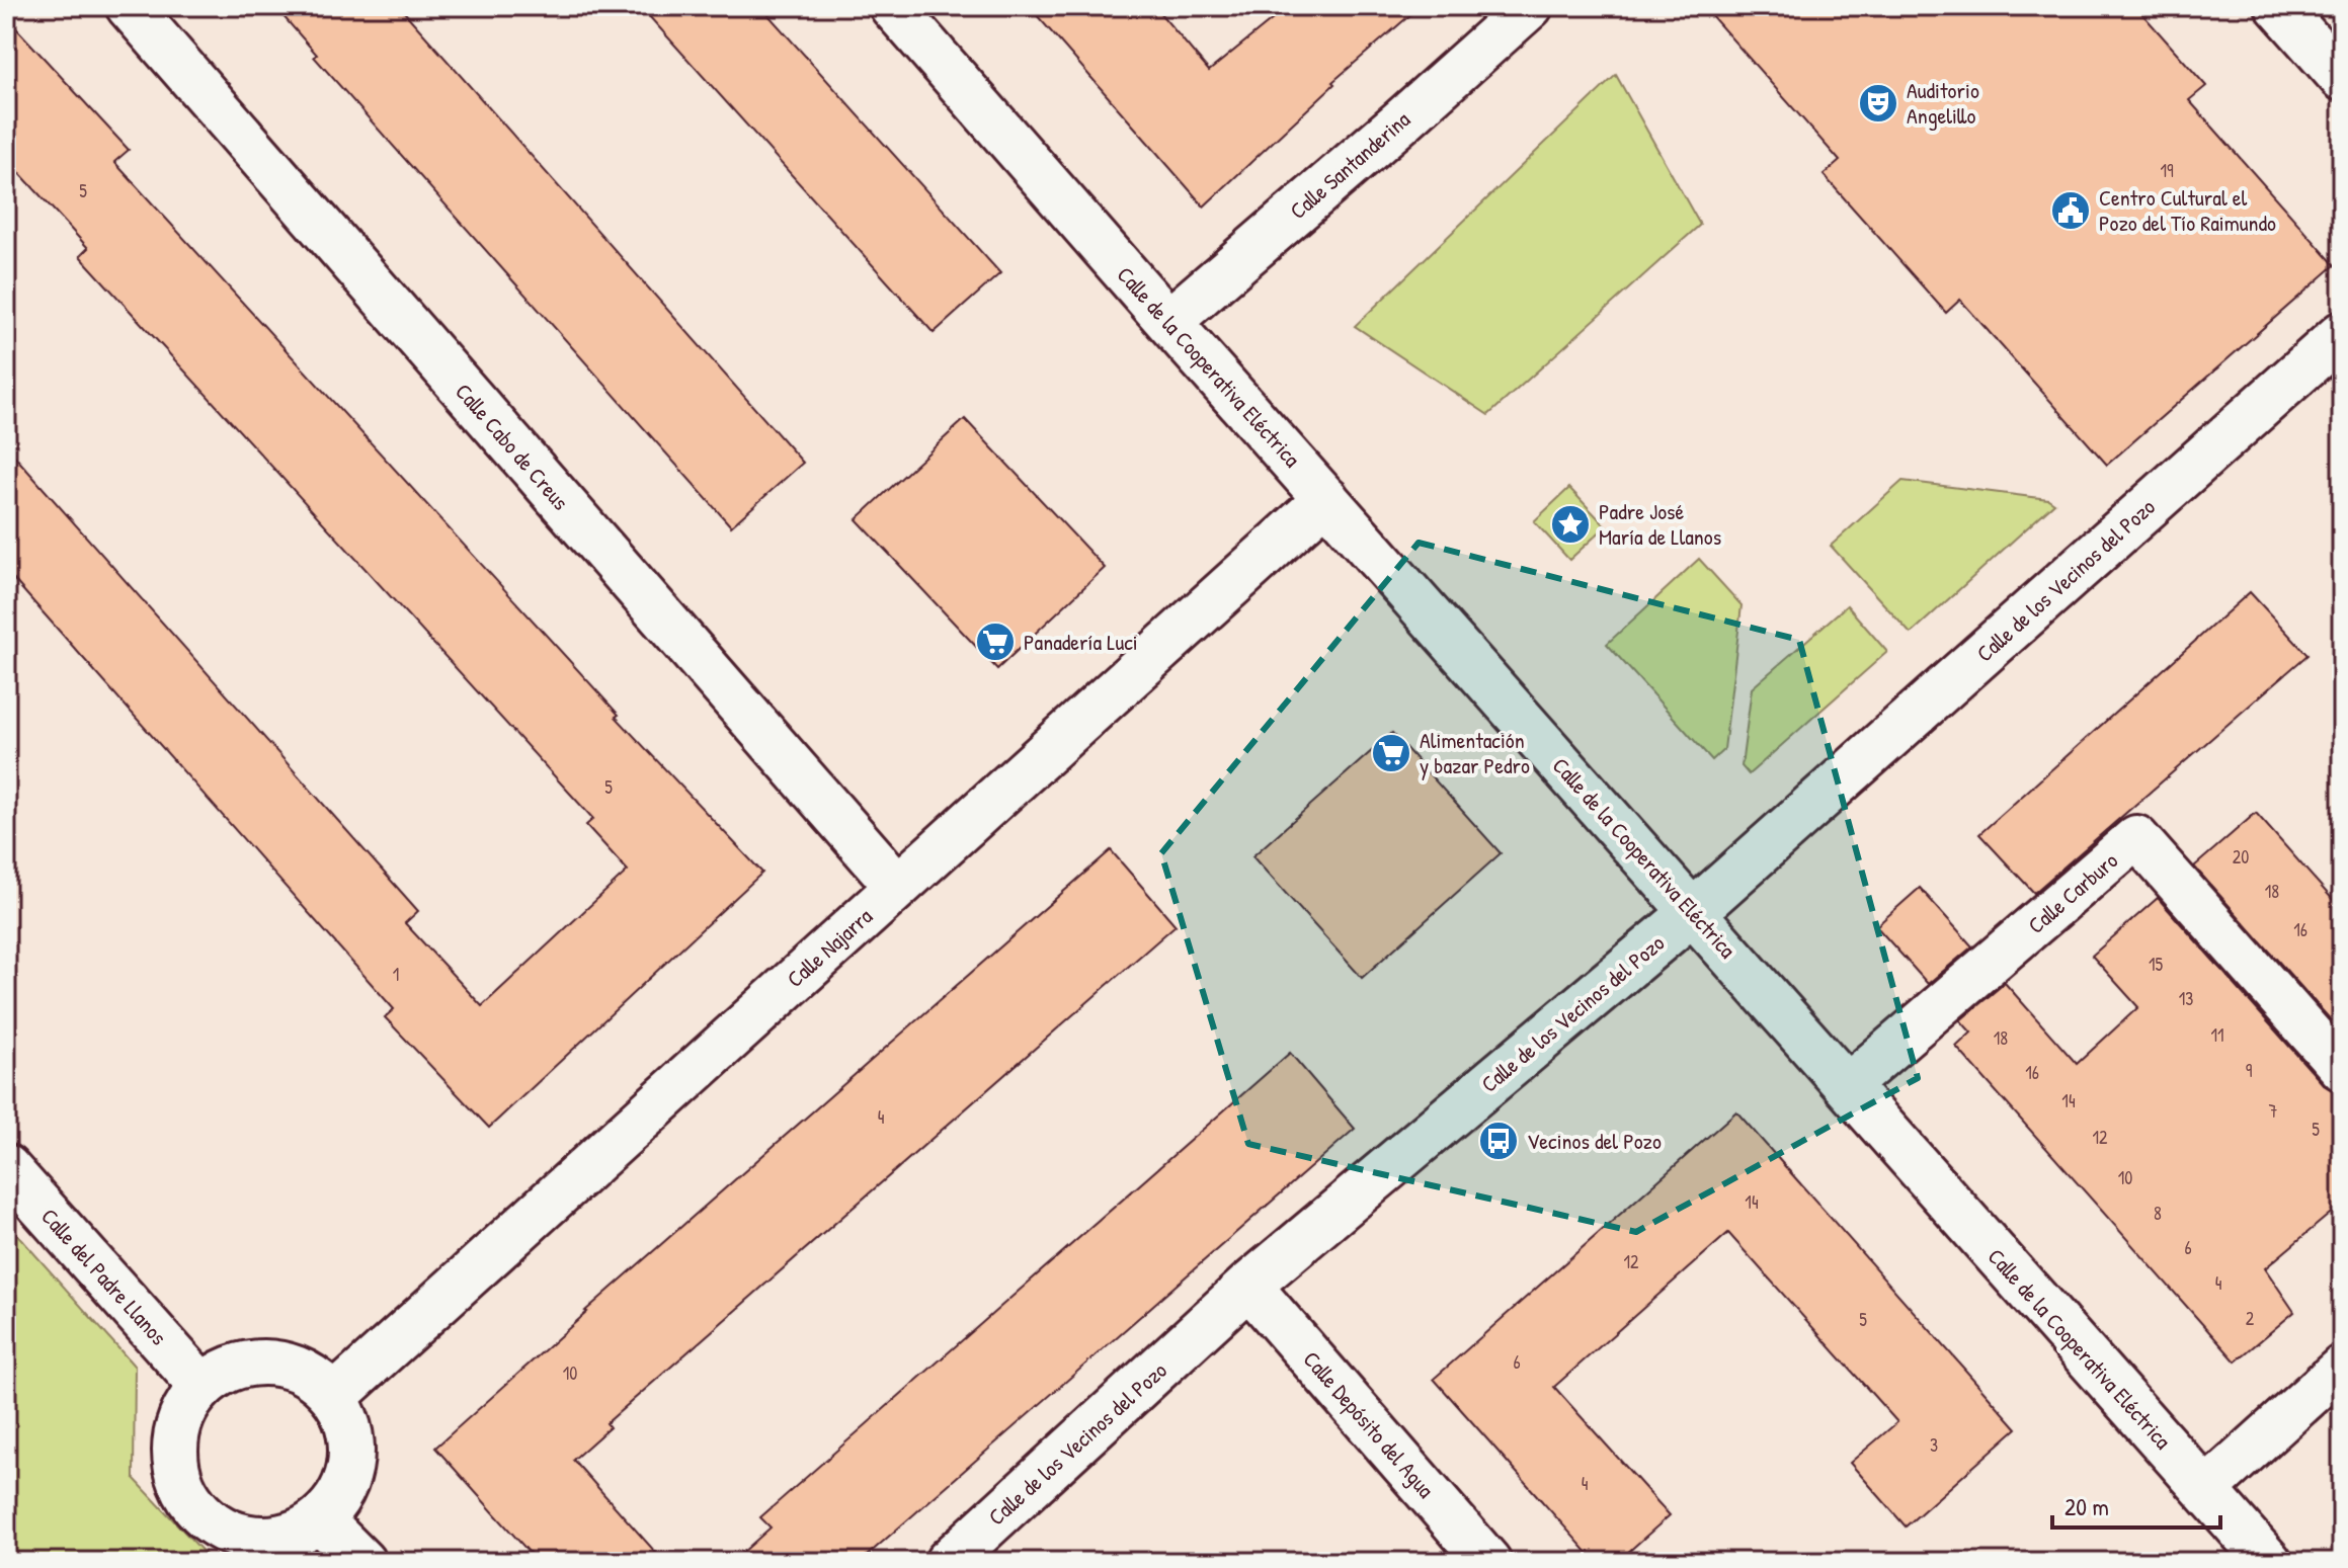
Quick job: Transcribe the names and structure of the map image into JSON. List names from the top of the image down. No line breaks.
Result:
{"streets":{"street":["Calle Santanderina","Calle de la Cooperativa Eléctrica","Calle Cabo de Creus","Calle de los Vecinos del Pozo","Calle Carburo","Calle Najarra","Calle del Padre Llanos","Calle Depósito del Agua"]},"crossings":[["Calle Santanderina","Calle de la Cooperativa Eléctrica"],["Calle de la Cooperativa Eléctrica","Calle de los Vecinos del Pozo"],["Calle de la Cooperativa Eléctrica","Calle Carburo"],["Calle de la Cooperativa Eléctrica","Calle Najarra"],["Calle Cabo de Creus","Calle Najarra"],["Calle de los Vecinos del Pozo","Calle Depósito del Agua"],["Calle Najarra","Calle del Padre Llanos"]],"places":{"theatre":["Auditorio Angelillo"],"public building":["Centro Cultural el Pozo del Tío Raimundo"],"place":["Padre José María de Llanos"],"supermarket":["Panadería Luci","Alimentación y bazar Pedro"],"bus stop":["Vecinos del Pozo"]},"house_numbers":["19","5","5","20","18","16","15","1","13","11","18","9","16","14","7","4","5","12","10","14","8","6","12","4","2","5","6","10","3","4"],"scale_bar":"20 m"}
